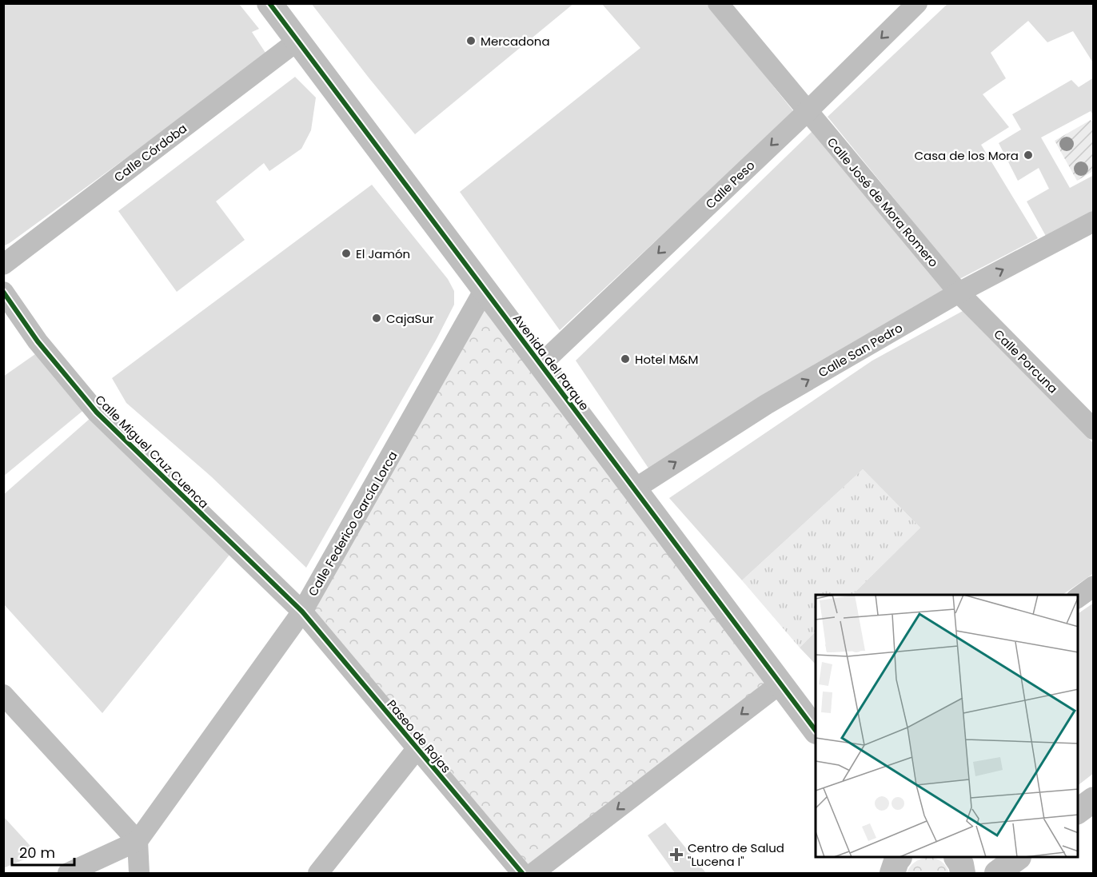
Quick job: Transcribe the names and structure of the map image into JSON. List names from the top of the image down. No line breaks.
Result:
{"streets":{"street":["Calle Córdoba","Calle Peso","Calle José de Mora Romero","Calle San Pedro","Calle Porcuna","Avenida del Parque","Calle Miguel Cruz Cuenca","Calle Federico García Lorca","Paseo de Rojas"]},"crossings":[["Calle Córdoba","Avenida del Parque"],["Calle Peso","Calle José de Mora Romero"],["Calle Peso","Avenida del Parque"],["Calle José de Mora Romero","Calle San Pedro"],["Calle José de Mora Romero","Calle Porcuna"],["Calle San Pedro","Calle Porcuna"],["Calle San Pedro","Avenida del Parque"],["Avenida del Parque","Calle Federico García Lorca"],["Calle Miguel Cruz Cuenca","Calle Federico García Lorca"],["Calle Miguel Cruz Cuenca","Paseo de Rojas"],["Calle Federico García Lorca","Paseo de Rojas"]],"one_way":["Calle Peso","Calle San Pedro"],"places":{"other":["Mercadona","Casa de los Mora","El Jamón","CajaSur","Hotel M&M"],"health":["Centro de Salud \"Lucena I\""]},"scale_bar":"20 m"}
